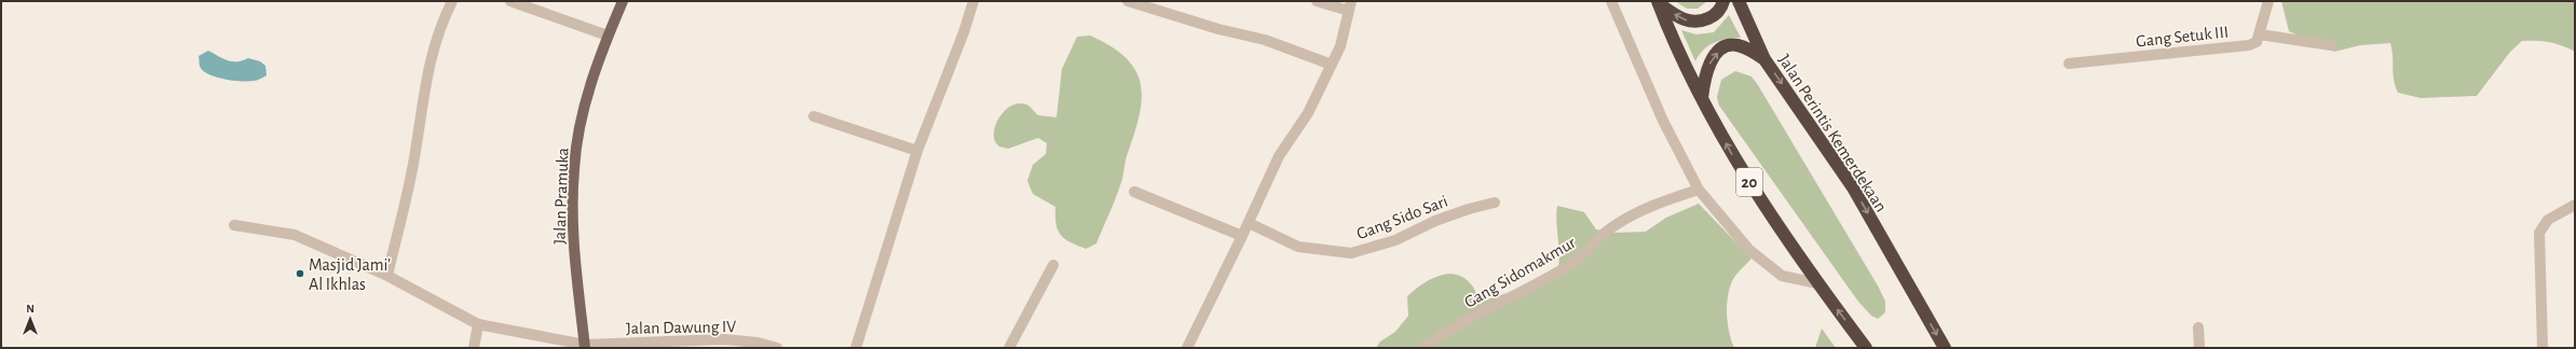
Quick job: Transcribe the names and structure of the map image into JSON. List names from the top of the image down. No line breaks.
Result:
{"streets":{"highway":["Jalan Perintis Kemerdekaan","20"],"main road":["Jalan Pramuka"],"street":["Gang Setuk III","Gang Sido Sari","Gang Sidomakmur","Jalan Dawung IV"]},"crossings":[["Jalan Pramuka","Jalan Dawung IV"]],"places":["Masjid Jami' Al Ikhlas"],"north":"top"}
